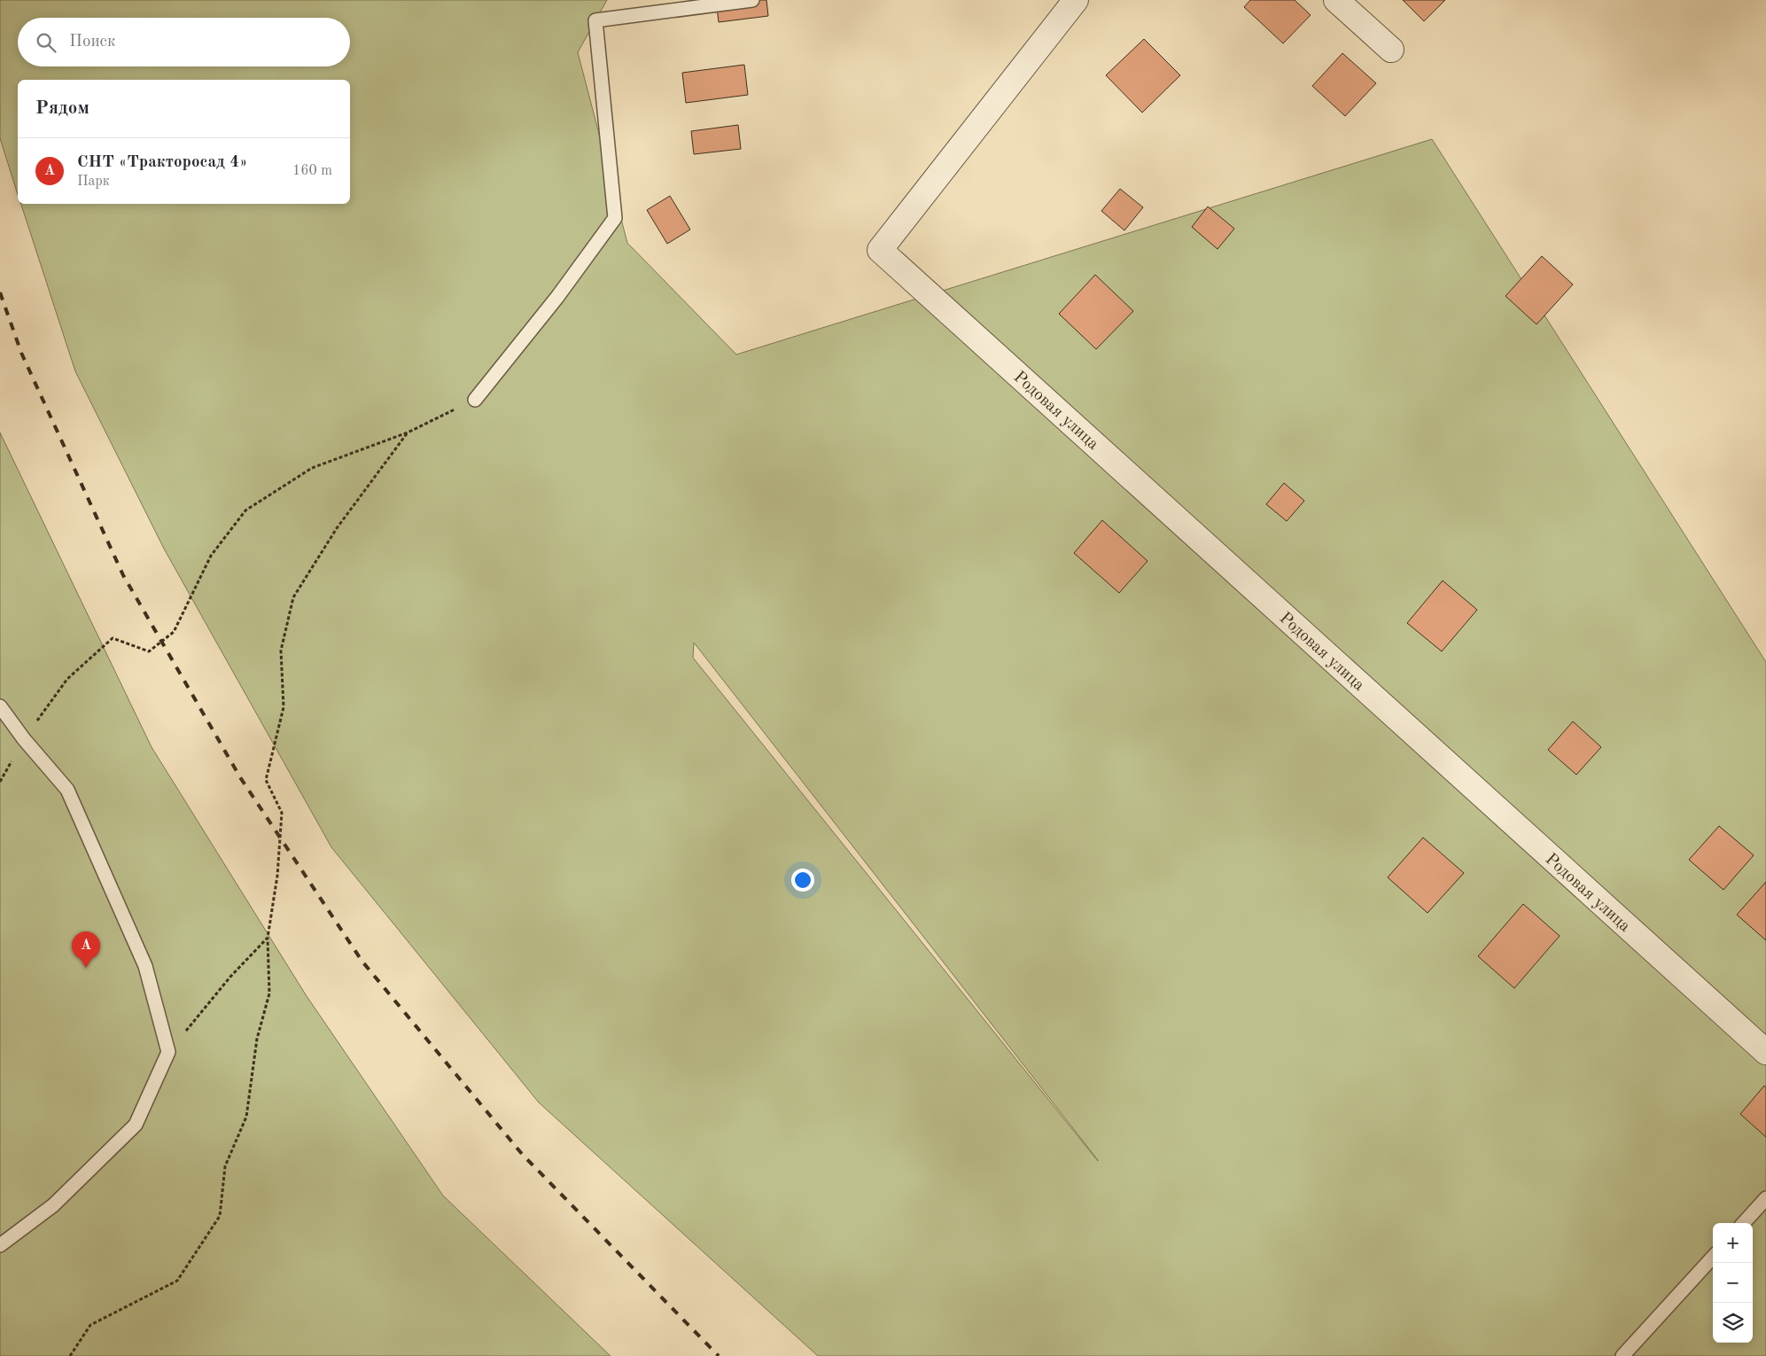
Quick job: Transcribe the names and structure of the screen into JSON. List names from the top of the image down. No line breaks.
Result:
{"streets":{"street":["Родовая улица"]},"page":{"search":"Поиск","heading":"Рядом","list":[{"mark":"A","name":"СНТ «Тракторосад 4»","note":"Парк","value":"160 m"}],"pins":"A","map_buttons":["+","−"]}}
